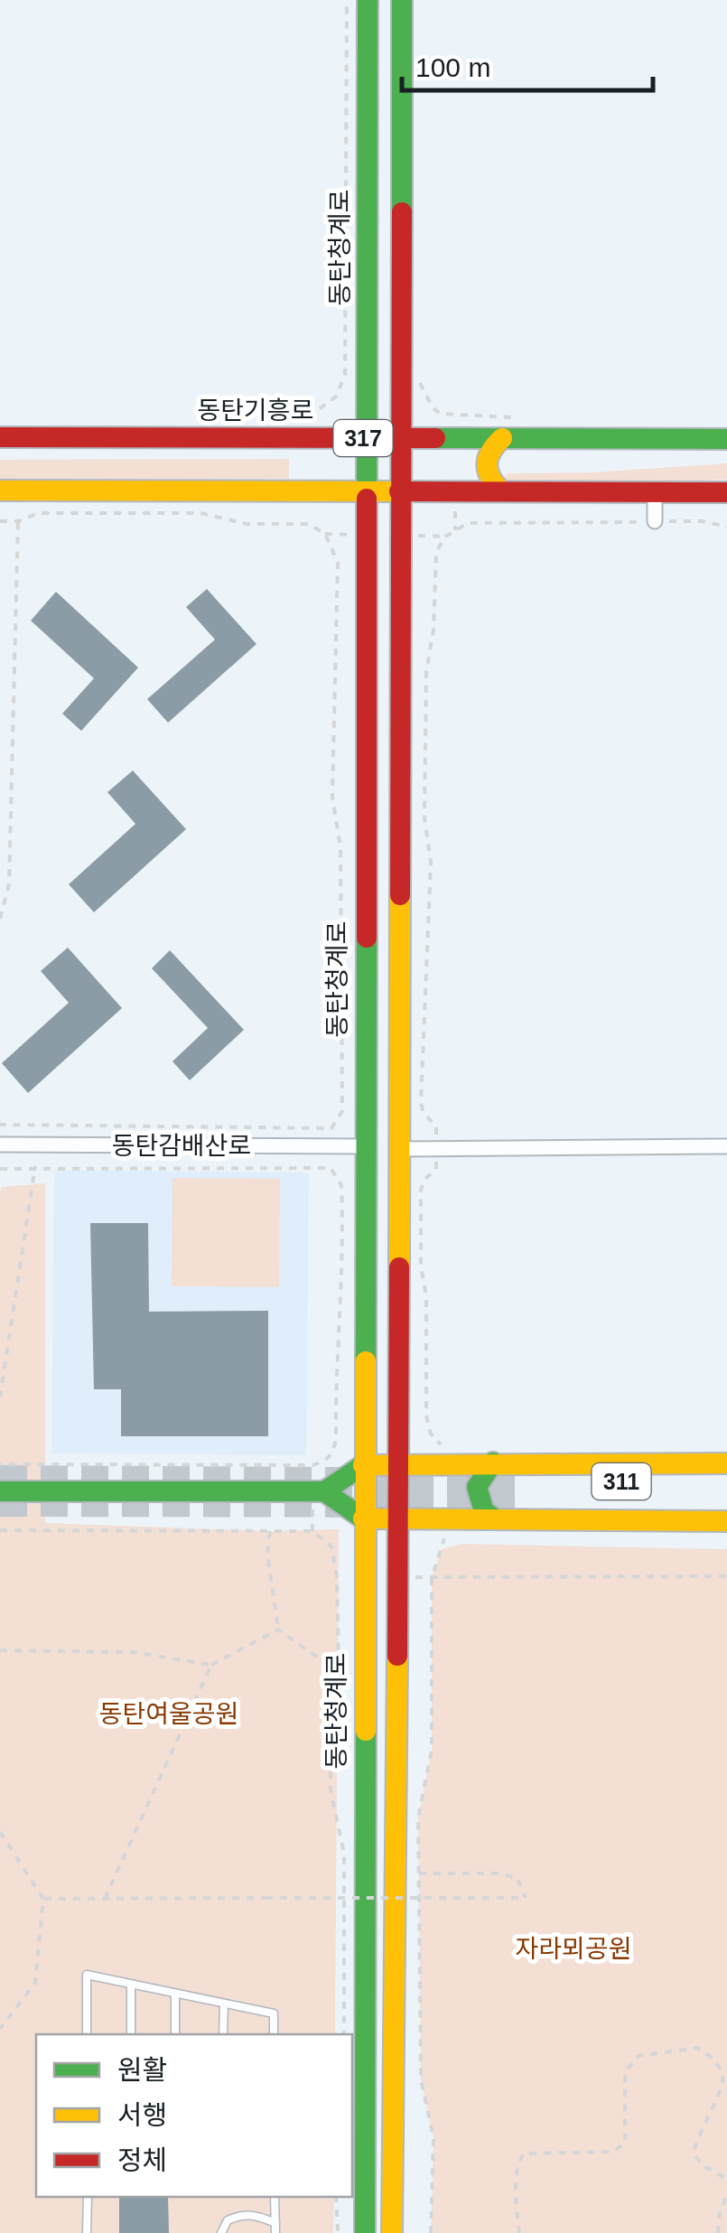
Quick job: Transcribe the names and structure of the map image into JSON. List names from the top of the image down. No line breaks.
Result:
{"streets":{"main road":["동탄청계로","동탄기흥로","317","311"],"street":["동탄감배산로"]},"crossings":[["동탄청계로","동탄기흥로"],["동탄청계로","317"],["동탄청계로","동탄감배산로"]],"parks":["동탄여울공원","자라뫼공원"],"legend":["원활","서행","정체"],"scale_bar":"100 m"}
